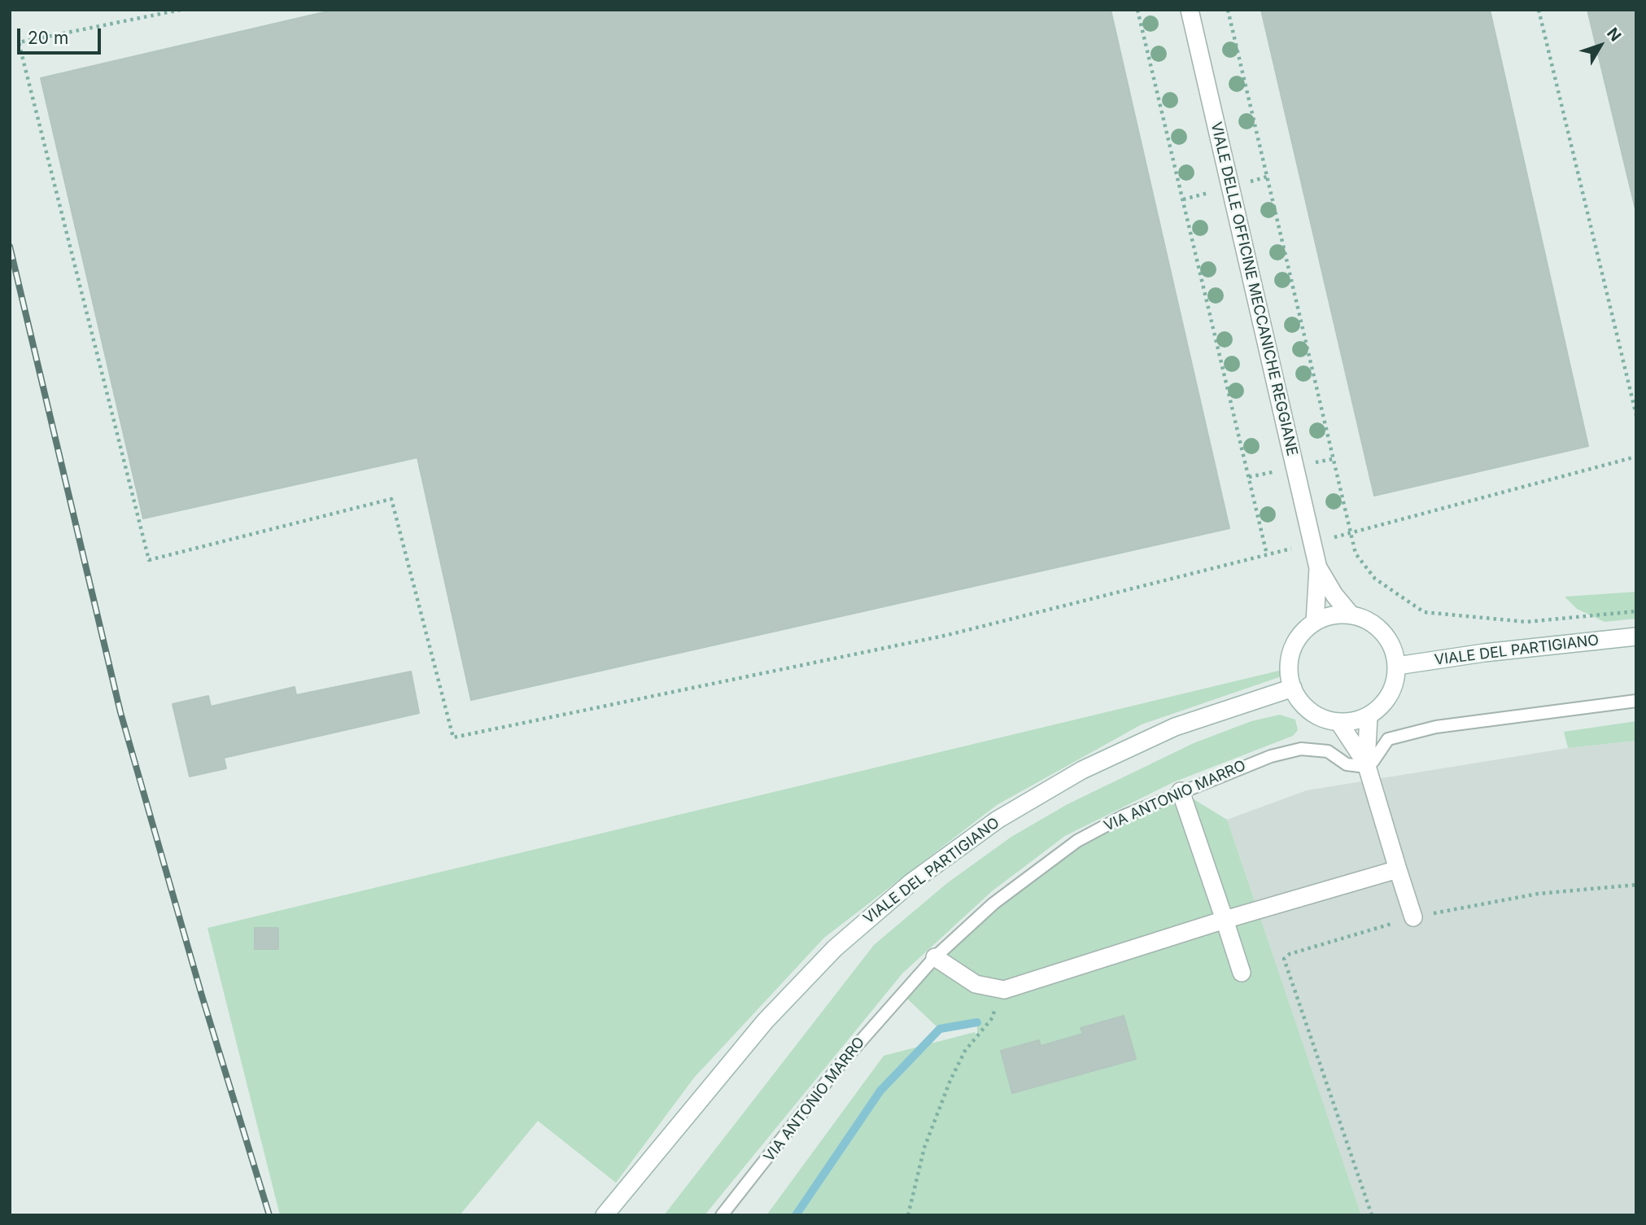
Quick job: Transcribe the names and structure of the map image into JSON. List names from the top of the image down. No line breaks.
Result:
{"streets":{"street":["VIALE DELLE OFFICINE MECCANICHE REGGIANE","VIALE DEL PARTIGIANO"],"lane":["VIA ANTONIO MARRO"]},"crossings":[["VIALE DELLE OFFICINE MECCANICHE REGGIANE","VIALE DEL PARTIGIANO"]],"scale_bar":"20 m","north":"top right"}
